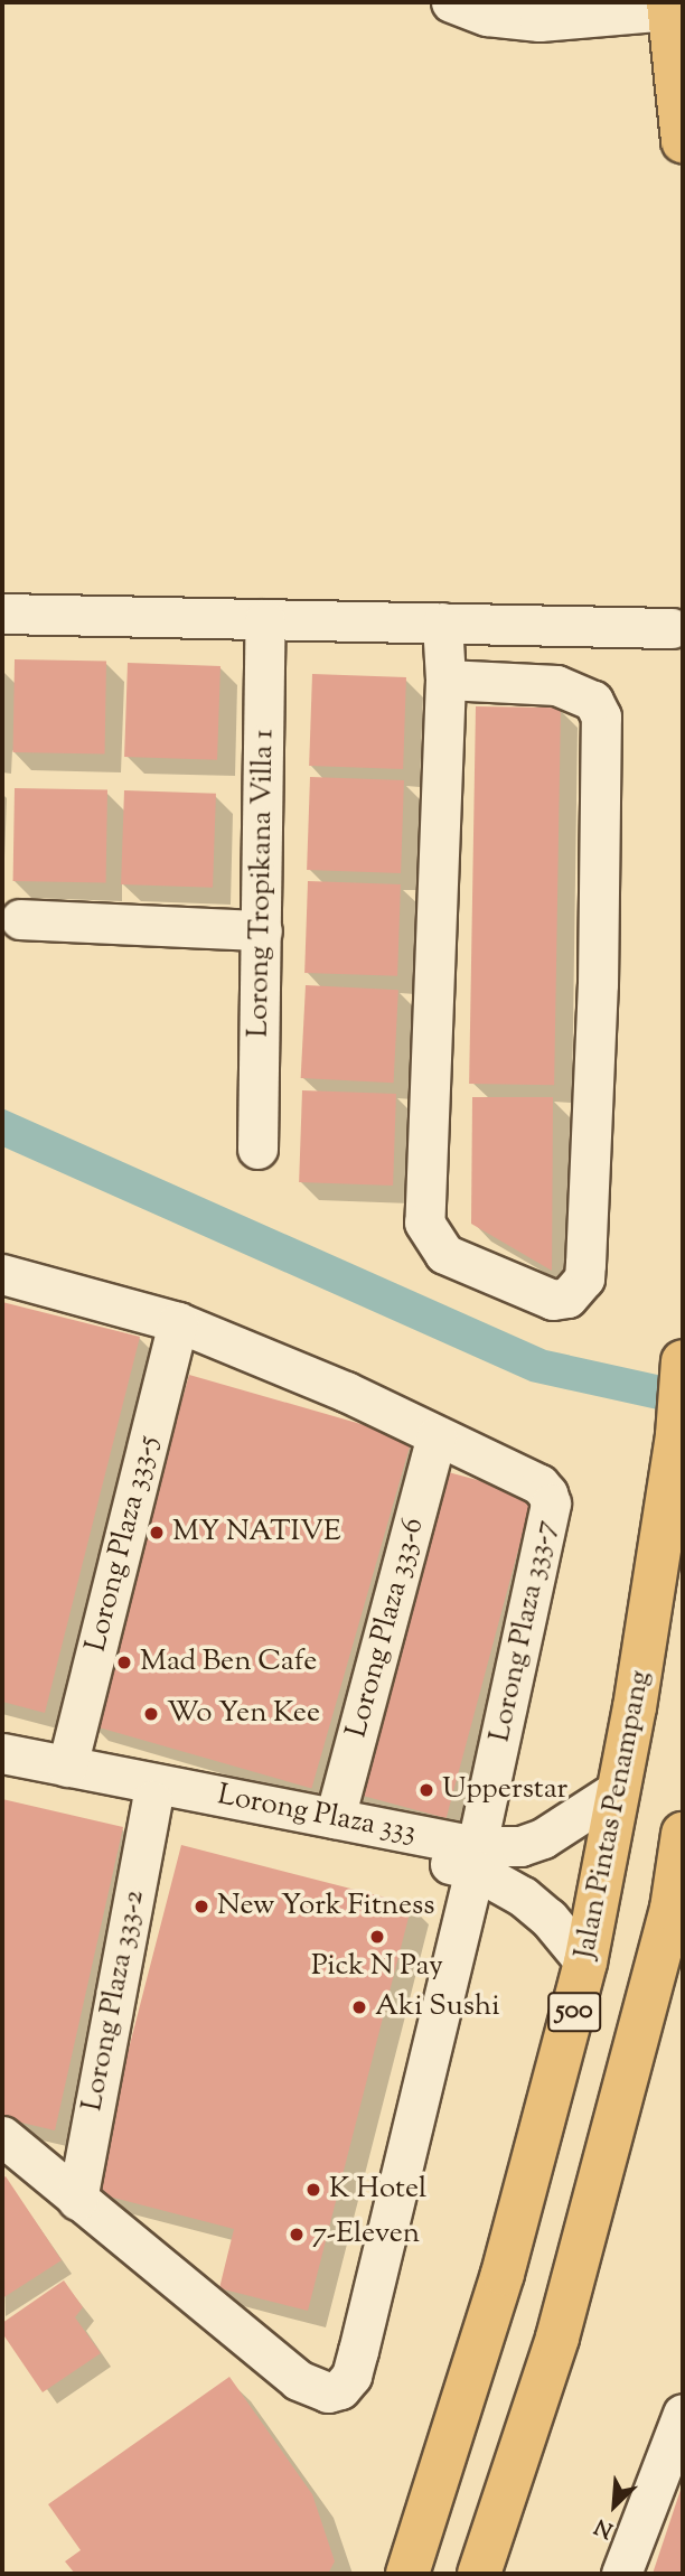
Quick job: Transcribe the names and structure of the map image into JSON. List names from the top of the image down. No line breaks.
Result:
{"streets":{"main road":["Jalan Pintas Penampang","500"],"street":["Lorong Tropikana Villa 1","Lorong Plaza 333-5","Lorong Plaza 333-6","Lorong Plaza 333-7","Lorong Plaza 333","Lorong Plaza 333-2"]},"crossings":[["Lorong Plaza 333-5","Lorong Plaza 333-7"],["Lorong Plaza 333-5","Lorong Plaza 333"],["Lorong Plaza 333-6","Lorong Plaza 333-7"],["Lorong Plaza 333-6","Lorong Plaza 333"],["Lorong Plaza 333-7","Lorong Plaza 333"],["Lorong Plaza 333-7","Lorong Plaza 333-2"],["Lorong Plaza 333","Jalan Pintas Penampang"],["Lorong Plaza 333","Lorong Plaza 333-2"]],"places":["MY NATIVE","Mad Ben Cafe","Wo Yen Kee","Upperstar","New York Fitness","Pick N Pay","Aki Sushi","K Hotel","7-Eleven"],"north":"bottom left"}
